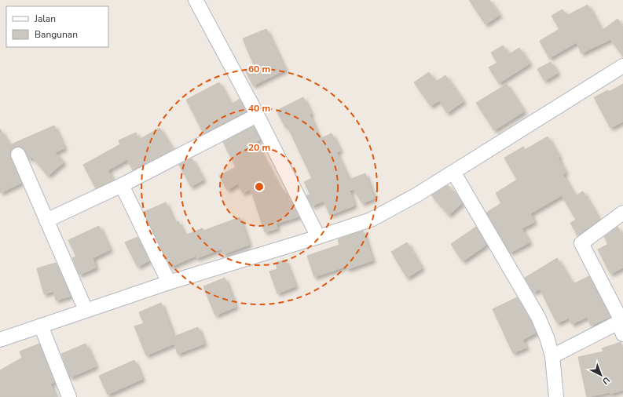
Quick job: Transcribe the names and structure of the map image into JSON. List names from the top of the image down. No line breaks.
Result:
{"legend":["Jalan","Bangunan"],"north":"bottom right","rings":["60 m","40 m","20 m"]}
